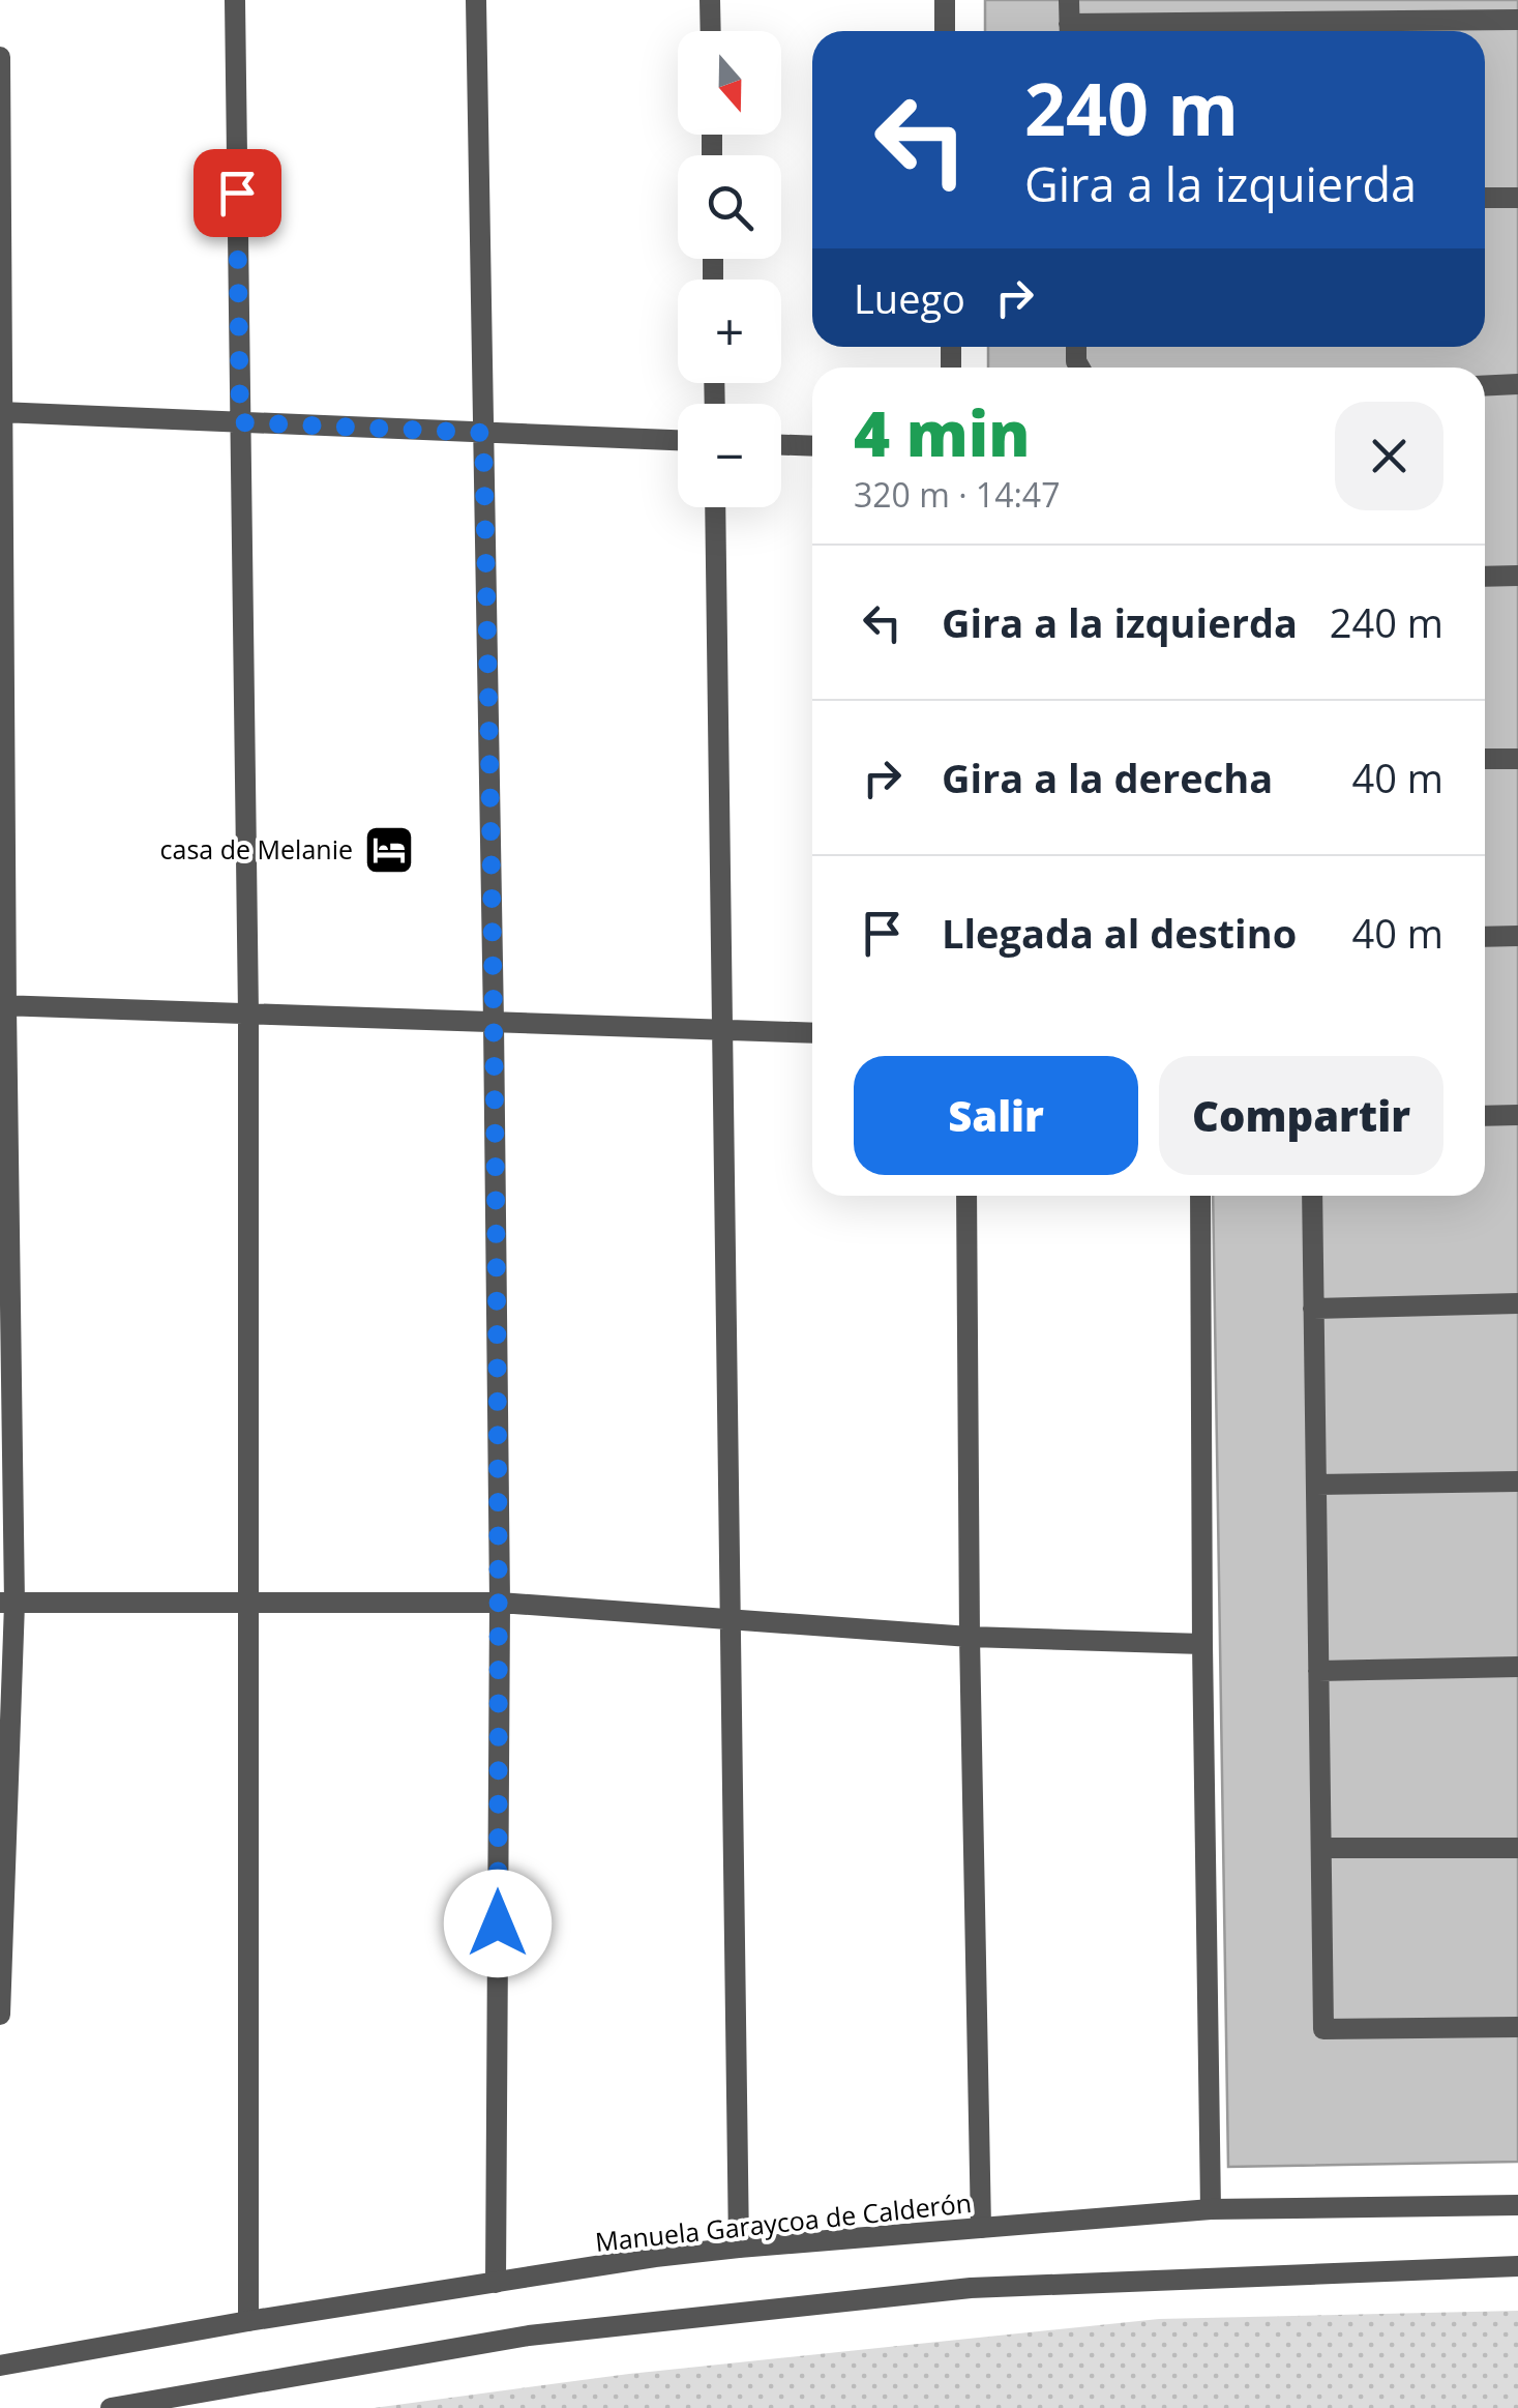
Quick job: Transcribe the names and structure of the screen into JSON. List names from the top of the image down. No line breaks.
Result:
{"streets":{"street":["Manuela Garaycoa de Calderón"]},"places":{"hotel":["casa de Melanie"]},"north":"bottom","page":{"map_buttons":["+","−"],"turn":["240 m","Gira a la izquierda"],"then":"Luego","heading":["4 min","320 m · 14:47"],"list":[{"name":"Gira a la izquierda","value":"240 m"},{"name":"Gira a la derecha","value":"40 m"},{"name":"Llegada al destino","value":"40 m"}],"buttons":["Salir","Compartir"]}}
